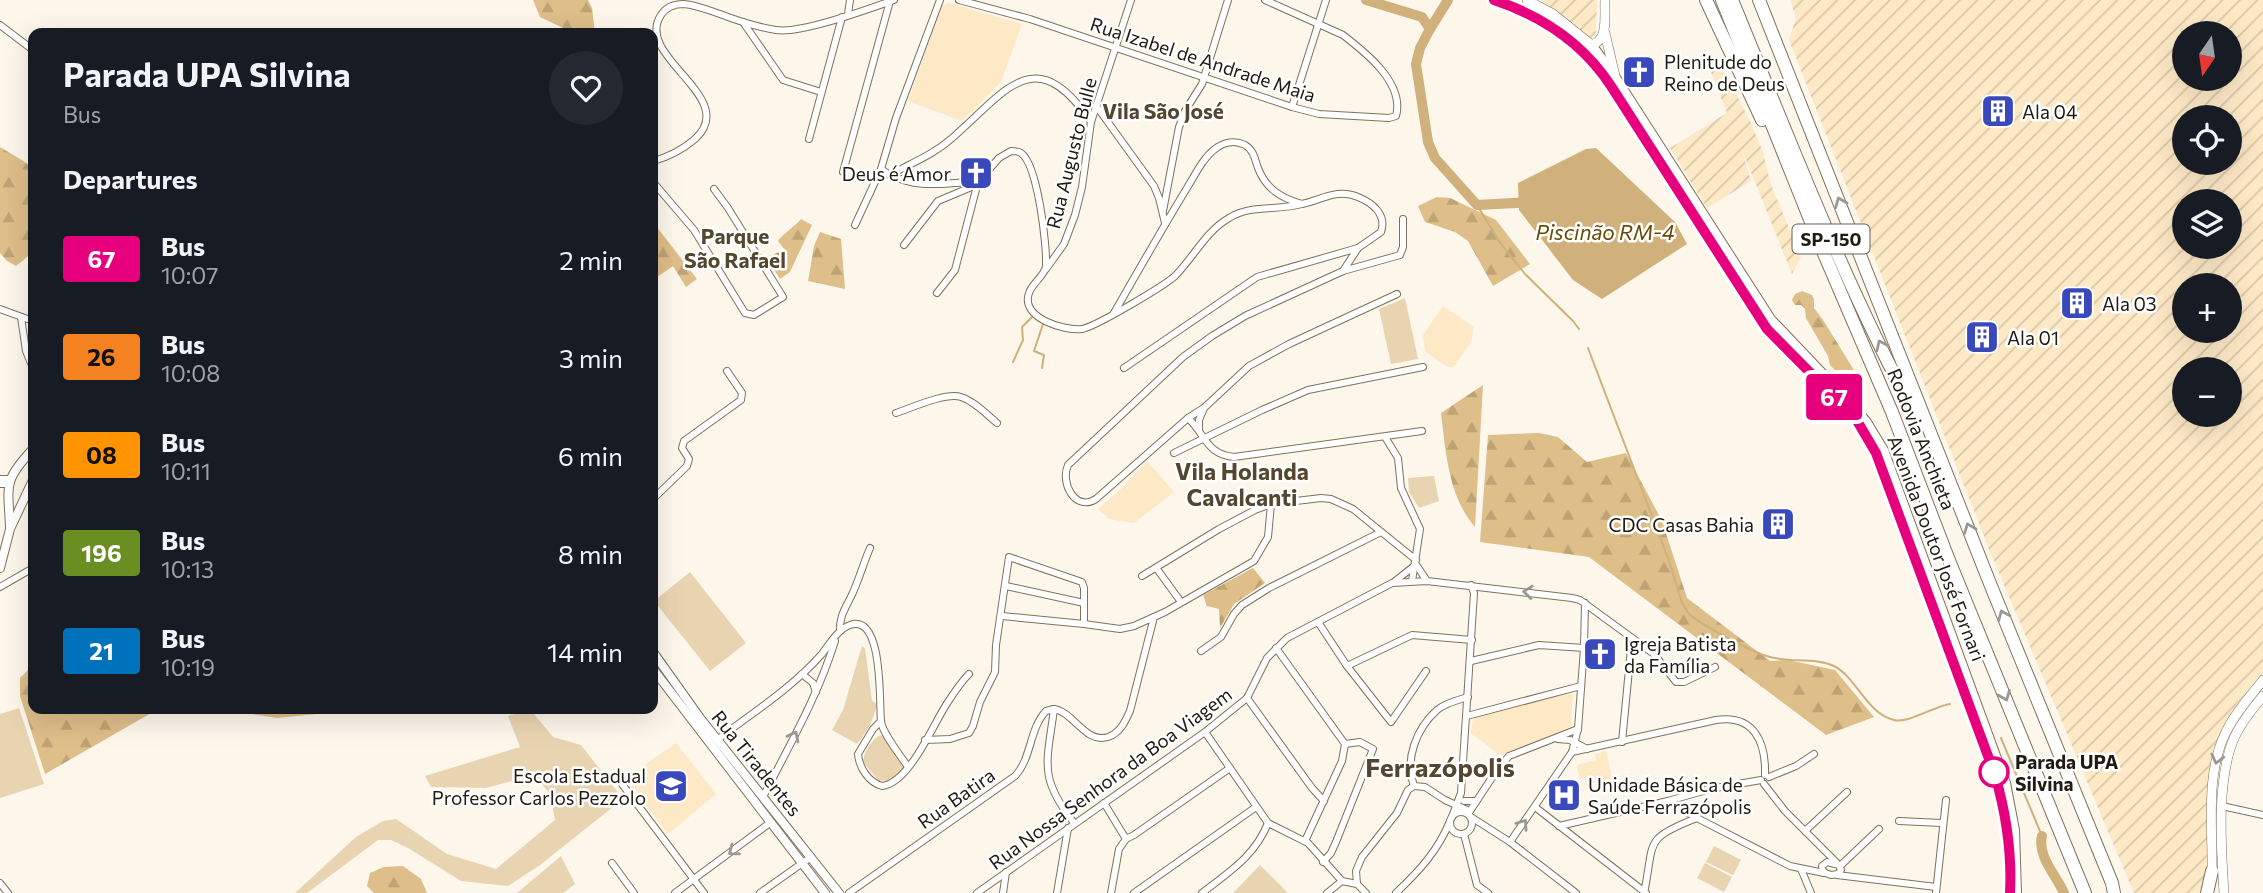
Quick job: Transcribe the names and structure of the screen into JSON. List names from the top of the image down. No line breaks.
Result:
{"streets":{"highway":["SP-150","Rodovia Anchieta"],"main road":["Avenida Doutor José Fornari"],"street":["Rua Izabel de Andrade Maia","Rua Augusto Bulle","Rua Tiradentes","Rua Nossa Senhora da Boa Viagem","Rua Batira"]},"crossings":[["Rua Izabel de Andrade Maia","Rua Augusto Bulle"],["SP-150","Rodovia Anchieta"]],"districts":["Vila São José","Parque São Rafael","Vila Holanda Cavalcanti","Ferrazópolis"],"water":["Piscinão RM-4"],"places":{"church":["Plenitude do Reino de Deus","Deus é Amor","Igreja Batista da Família"],"building":["Ala 04","Ala 03","Ala 01","CDC Casas Bahia"],"other":["Parada UPA Silvina"],"school or university":["Escola Estadual Professor Carlos Pezzolo"],"hospital":["Unidade Básica de Saúde Ferrazópolis"]},"lines":["bus line 67"],"north":"bottom","page":{"on_map":"67","map_buttons":["+","−"],"heading":[["Parada UPA Silvina","Bus"],"Departures"],"list":[{"mark":"67","name":"Bus","note":"10:07","value":"2 min"},{"mark":"26","name":"Bus","note":"10:08","value":"3 min"},{"mark":"08","name":"Bus","note":"10:11","value":"6 min"},{"mark":"196","name":"Bus","note":"10:13","value":"8 min"},{"mark":"21","name":"Bus","note":"10:19","value":"14 min"}]}}
